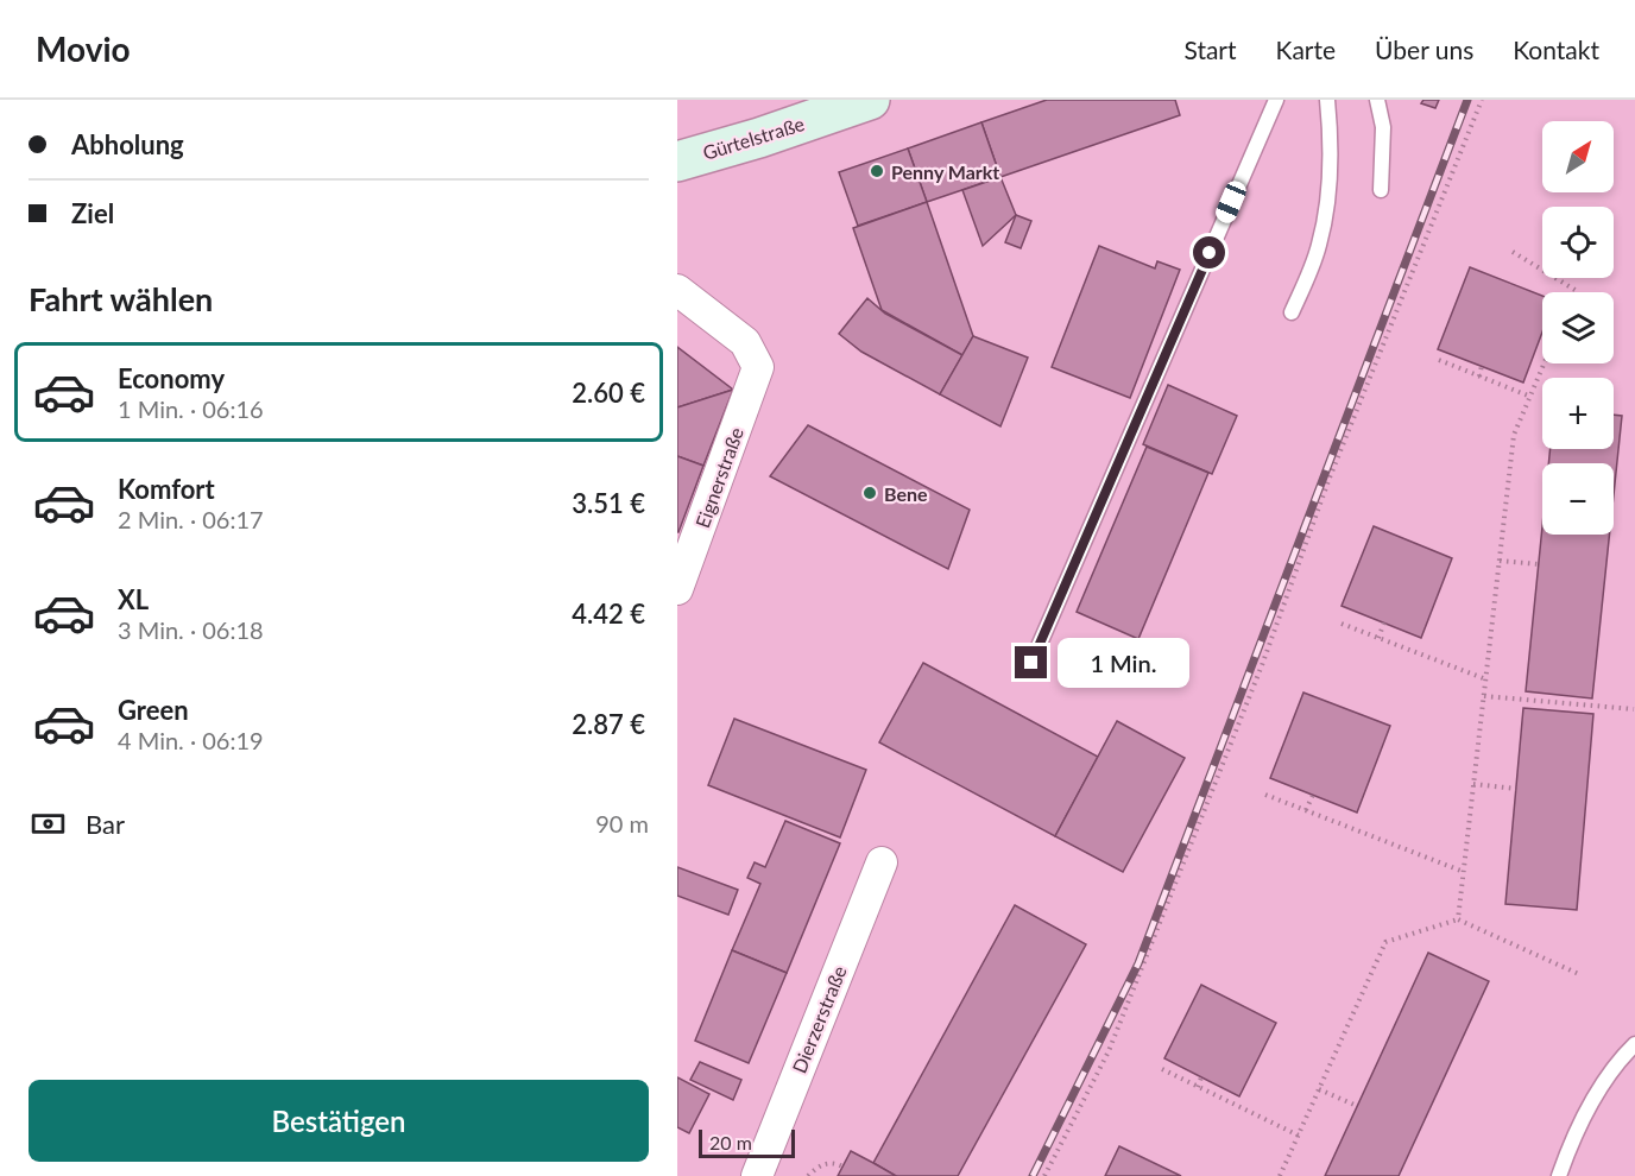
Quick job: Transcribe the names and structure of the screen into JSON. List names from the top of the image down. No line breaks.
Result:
{"streets":{"main road":["Gürtelstraße"],"street":["Eignerstraße","Dierzerstraße"]},"places":["Penny Markt","Bene"],"scale_bar":"20 m","north":"top right","page":{"header":"Movio","nav":["Start","Karte","Über uns","Kontakt"],"banner":["Abholung","Ziel"],"map_buttons":["+","−"],"heading":"Fahrt wählen","list":[{"name":"Economy","note":"1 Min. · 06:16","value":"2.60 €"},{"name":"Komfort","note":"2 Min. · 06:17","value":"3.51 €"},{"name":"XL","note":"3 Min. · 06:18","value":"4.42 €"},{"name":"Green","note":"4 Min. · 06:19","value":"2.87 €"}],"bubble":"1 Min.","pay":["Bar","90 m"],"buttons":"Bestätigen","scale":"20 m"}}
